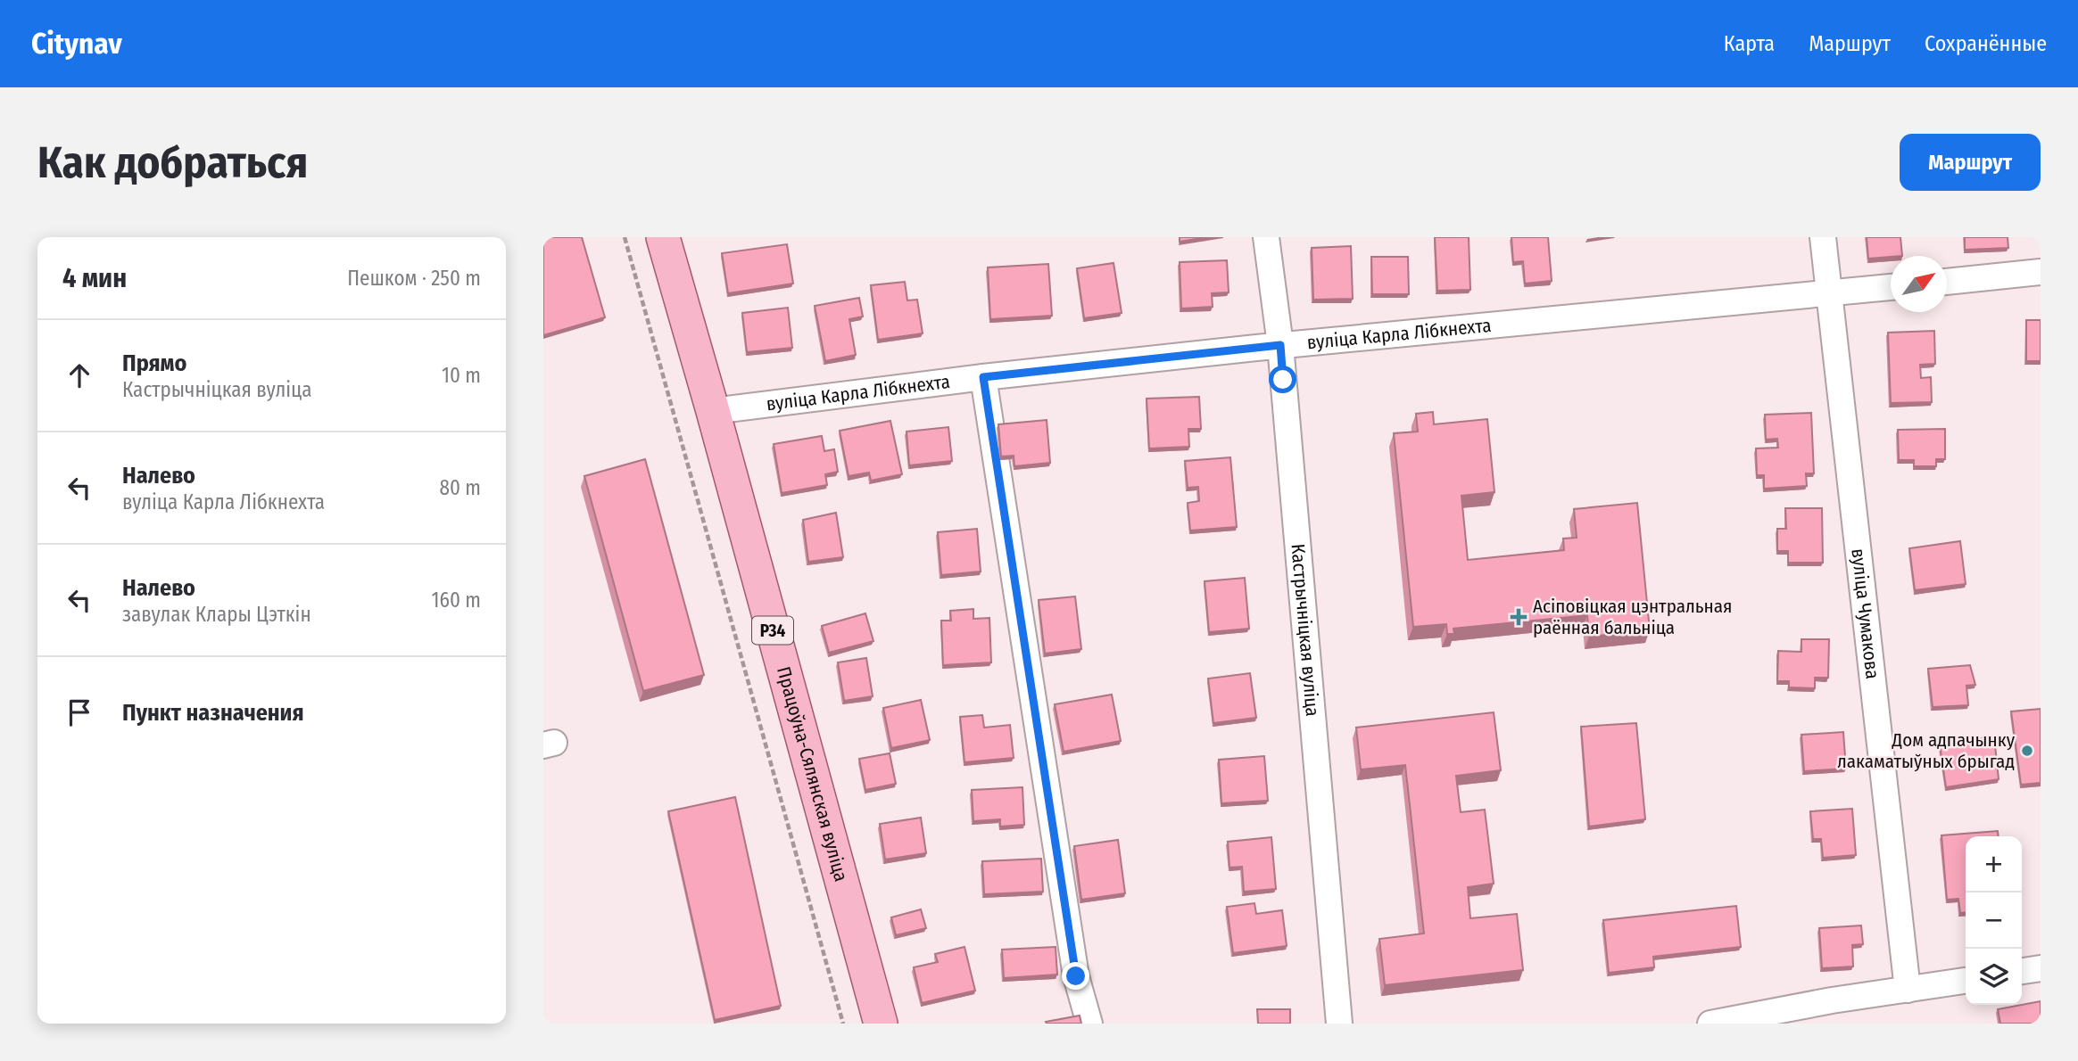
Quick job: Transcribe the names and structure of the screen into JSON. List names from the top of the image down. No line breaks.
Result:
{"streets":{"main road":["Р34","Працоўна-Сялянская вуліца"],"street":["вуліца Карла Лібкнехта","вуліца Чумакова","Кастрычніцкая вуліца"]},"crossings":[["вуліца Карла Лібкнехта","вуліца Чумакова"],["вуліца Карла Лібкнехта","Кастрычніцкая вуліца"],["вуліца Карла Лібкнехта","Працоўна-Сялянская вуліца"]],"places":{"health":["Асіповіцкая цэнтральная раённая бальніца"],"other":["Дом адпачынку лакаматыўных брыгад"]},"north":"top right","page":{"header":"Citynav","nav":["Карта","Маршрут","Сохранённые"],"buttons":"Маршрут","title":"Как добраться","heading":["4 мин","Пешком · 250 m"],"list":[["Прямо","Кастрычніцкая вуліца","10 m"],["Налево","вуліца Карла Лібкнехта","80 m"],["Налево","завулак Клары Цэткін","160 m"],"Пункт назначения"],"map_buttons":["+","−"]}}
